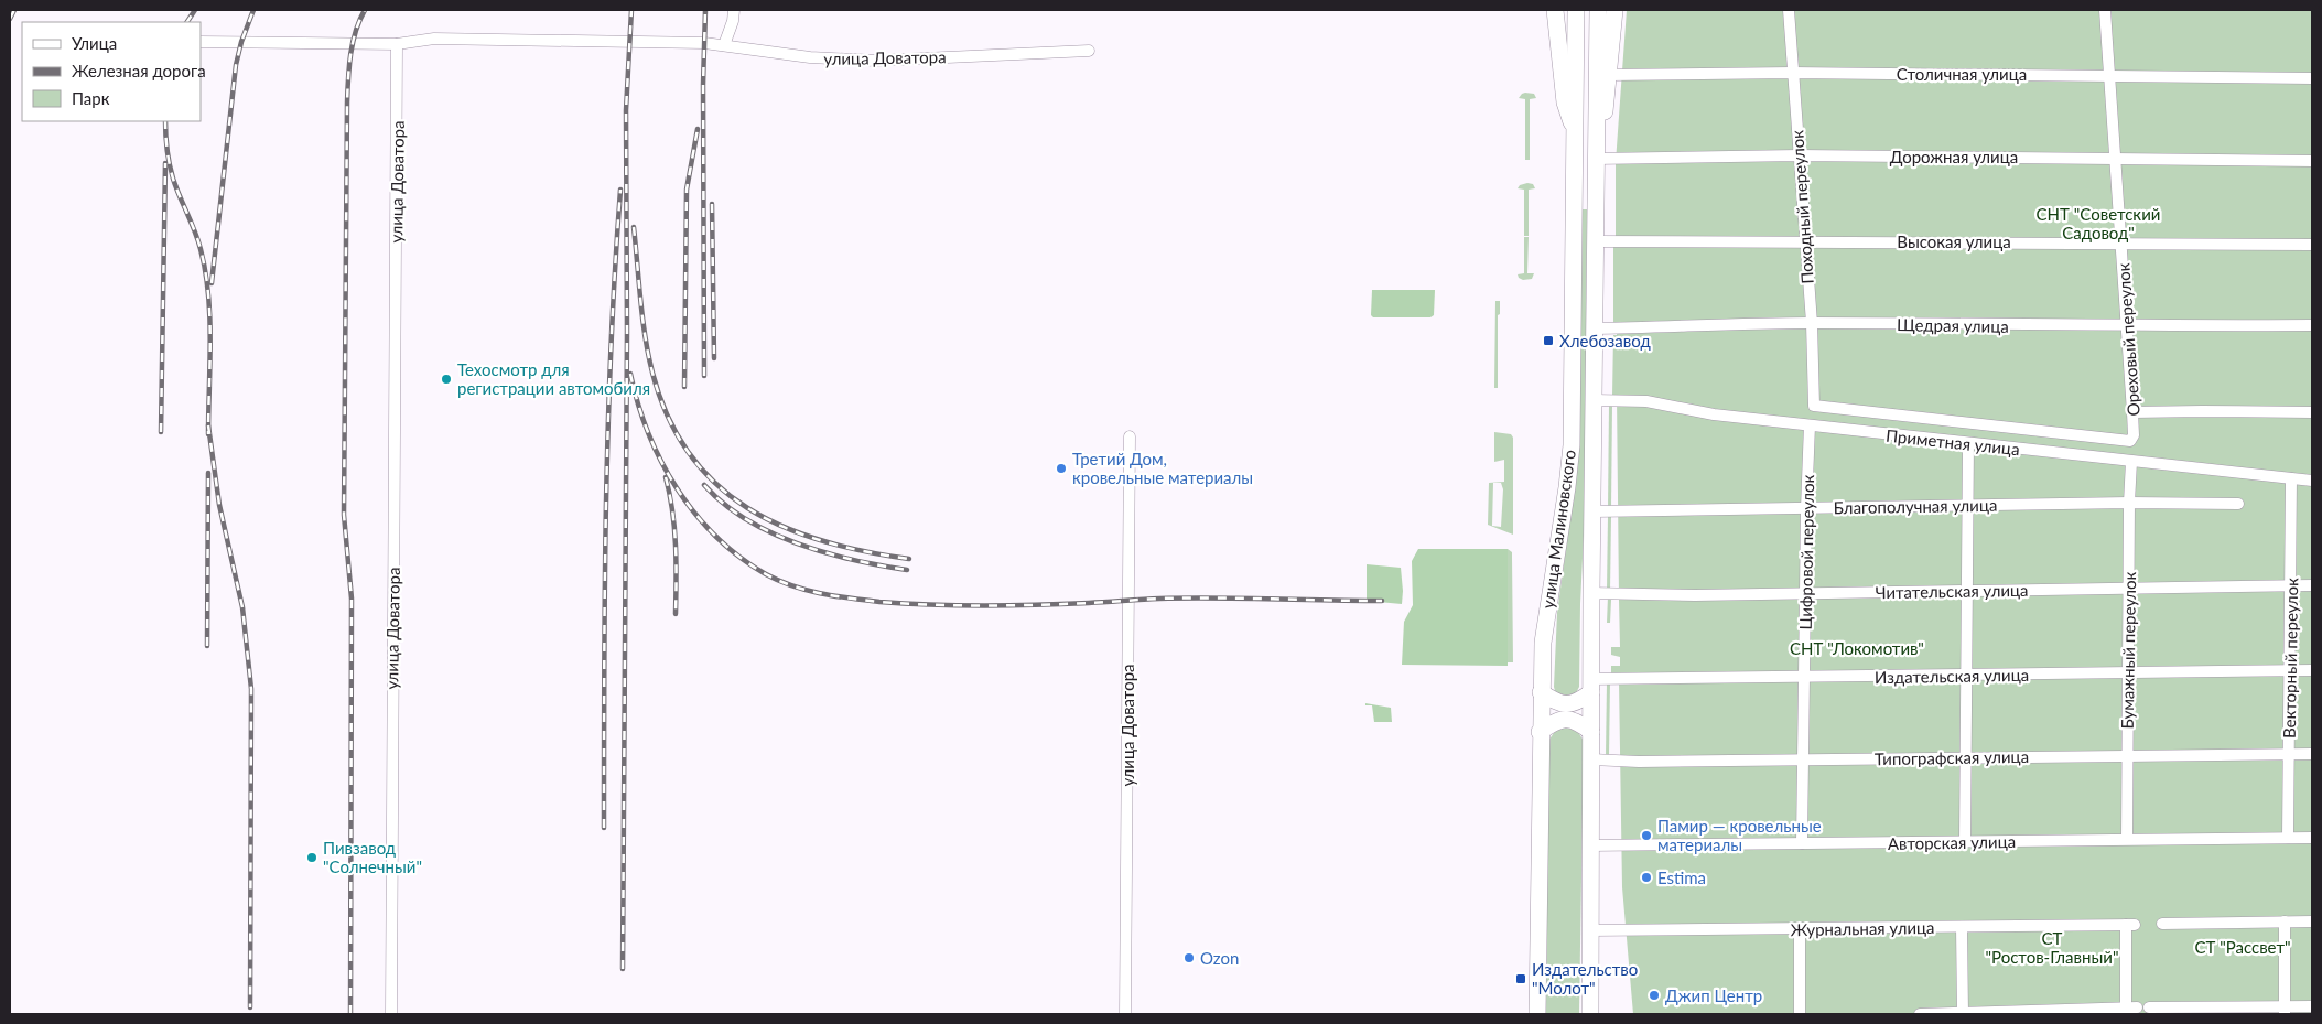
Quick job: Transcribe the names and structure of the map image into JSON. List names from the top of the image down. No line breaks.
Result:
{"streets":{"highway":["улица Малиновского"],"street":["улица Доватора","Столичная улица","Дорожная улица","Походный переулок","Высокая улица","Щедрая улица","Ореховый переулок","Приметная улица","Благополучная улица","Цифровой переулок","Читательская улица","Бумажный переулок","Векторный переулок","Издательская улица","Типографская улица","Авторская улица","Журнальная улица"]},"crossings":[["Столичная улица","Походный переулок"],["Столичная улица","Ореховый переулок"],["Дорожная улица","Походный переулок"],["Дорожная улица","Ореховый переулок"],["Дорожная улица","улица Малиновского"],["Походный переулок","Высокая улица"],["Походный переулок","Щедрая улица"],["Походный переулок","Ореховый переулок"],["Высокая улица","Ореховый переулок"],["Высокая улица","улица Малиновского"],["Щедрая улица","Ореховый переулок"],["Щедрая улица","улица Малиновского"],["Приметная улица","улица Малиновского"],["Приметная улица","Цифровой переулок"],["Приметная улица","Бумажный переулок"],["Приметная улица","Векторный переулок"],["Благополучная улица","улица Малиновского"],["Благополучная улица","Цифровой переулок"],["Благополучная улица","Бумажный переулок"],["улица Малиновского","Читательская улица"],["улица Малиновского","Издательская улица"],["улица Малиновского","Типографская улица"],["улица Малиновского","Авторская улица"],["улица Малиновского","Журнальная улица"],["Цифровой переулок","Читательская улица"],["Цифровой переулок","Издательская улица"],["Цифровой переулок","Типографская улица"],["Цифровой переулок","Авторская улица"],["Читательская улица","Бумажный переулок"],["Читательская улица","Векторный переулок"],["Бумажный переулок","Издательская улица"],["Бумажный переулок","Типографская улица"],["Бумажный переулок","Авторская улица"],["Векторный переулок","Издательская улица"],["Векторный переулок","Типографская улица"],["Векторный переулок","Авторская улица"]],"parks":["СНТ \"Советский Садовод\"","СНТ \"Локомотив\"","СТ \"Ростов-Главный\"","СТ \"Рассвет\""],"places":{"transit":["Хлебозавод","Издательство \"Молот\""],"other":["Техосмотр для регистрации автомобиля","Третий Дом, кровельные материалы","Памир — кровельные материалы","Пивзавод \"Солнечный\"","Estima","Ozon","Джип Центр"]},"legend":["Улица","Железная дорога","Парк"]}
